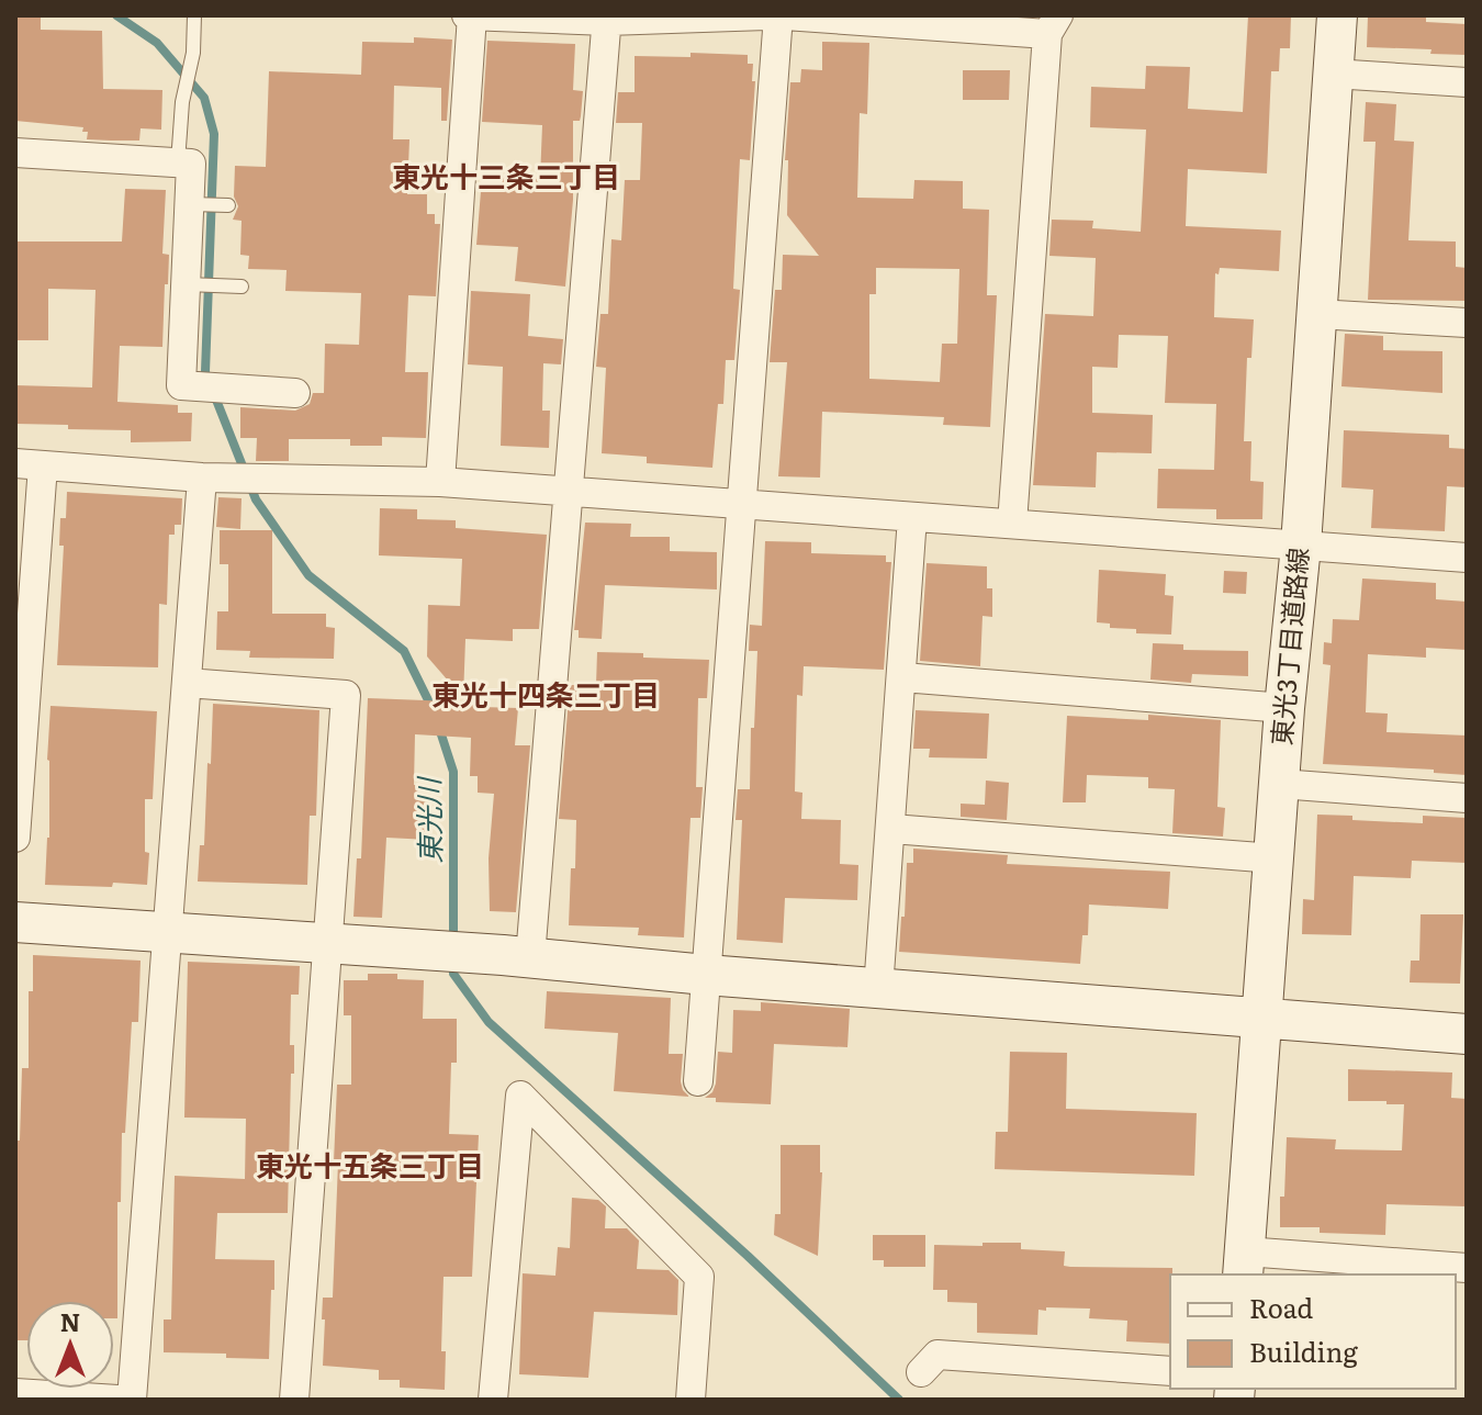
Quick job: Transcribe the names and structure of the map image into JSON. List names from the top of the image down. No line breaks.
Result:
{"streets":{"street":["東光3丁目道路線"]},"districts":["東光十三条三丁目","東光十四条三丁目","東光十五条三丁目"],"water":["東光川"],"legend":["Road","Building"],"north":"top"}
